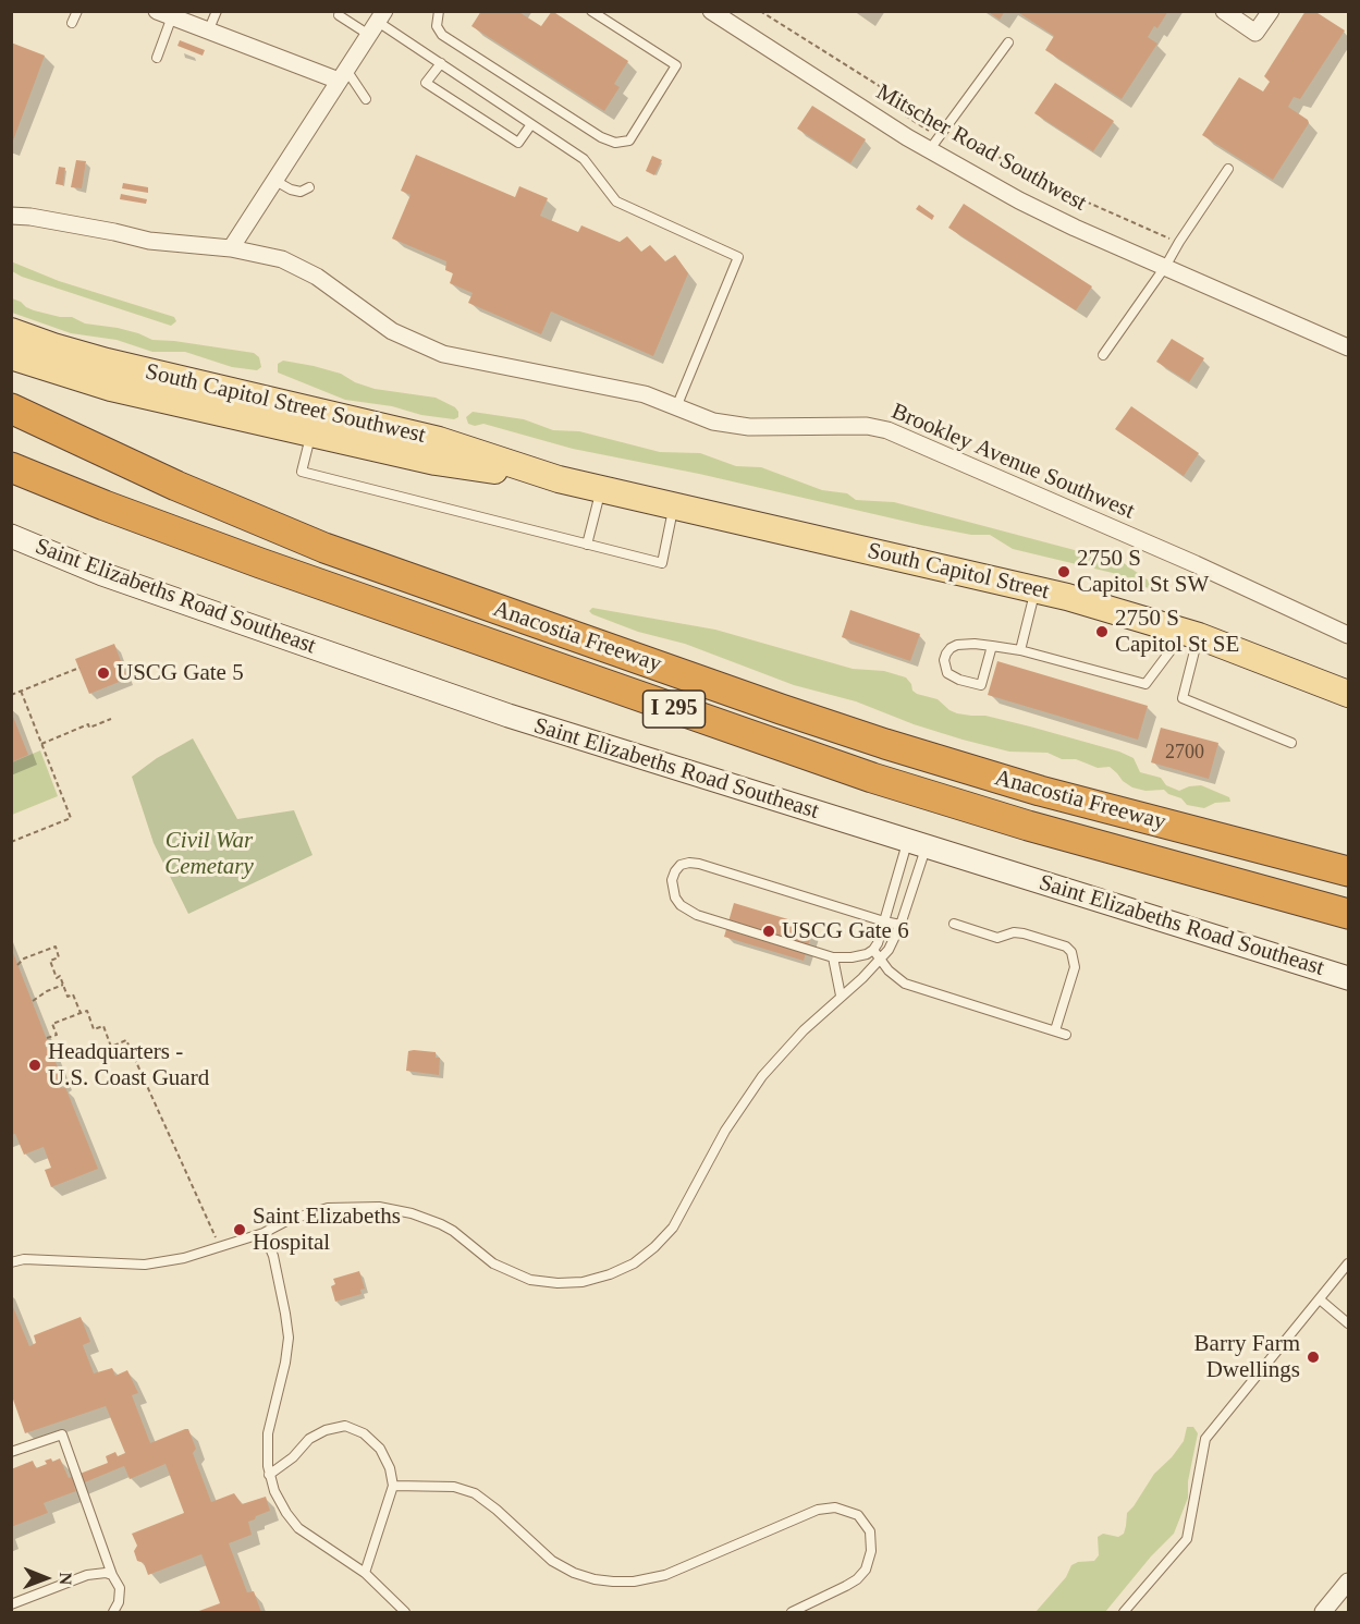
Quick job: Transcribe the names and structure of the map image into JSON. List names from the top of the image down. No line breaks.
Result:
{"streets":{"highway":["Anacostia Freeway","I 295"],"main road":["South Capitol Street Southwest","South Capitol Street","Saint Elizabeths Road Southeast"],"street":["Mitscher Road Southwest","Brookley Avenue Southwest"]},"crossings":[["South Capitol Street Southwest","South Capitol Street"]],"parks":["Civil War Cemetary"],"places":["2750 S Capitol St SW","2750 S Capitol St SE","USCG Gate 5","USCG Gate 6","Headquarters - U.S. Coast Guard","Saint Elizabeths Hospital","Barry Farm Dwellings"],"house_numbers":["2700"],"north":"right"}
